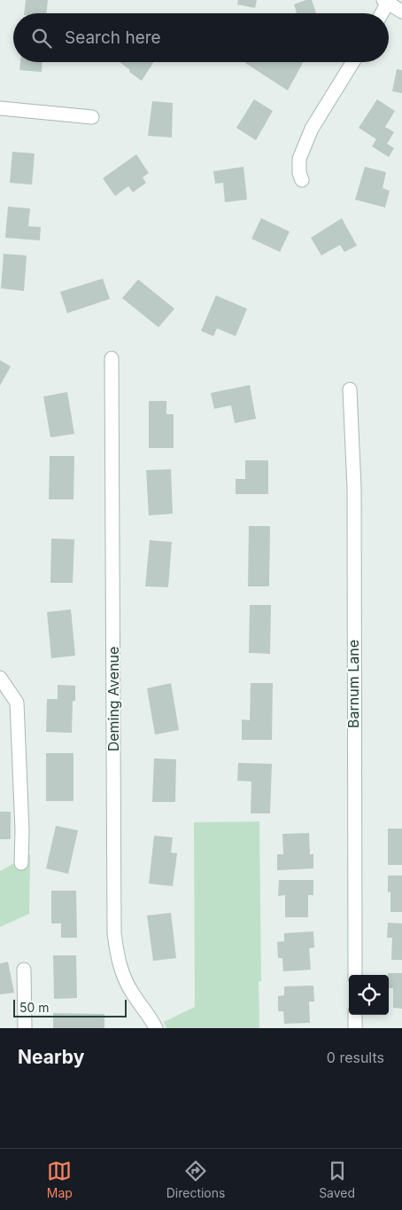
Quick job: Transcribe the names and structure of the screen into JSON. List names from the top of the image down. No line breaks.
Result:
{"streets":{"street":["Barnum Lane","Deming Avenue"]},"scale_bar":"50 m","page":{"search":"Search here","scale":"50 m","heading":["Nearby","0 results"],"nav":["Map","Directions","Saved"]}}
